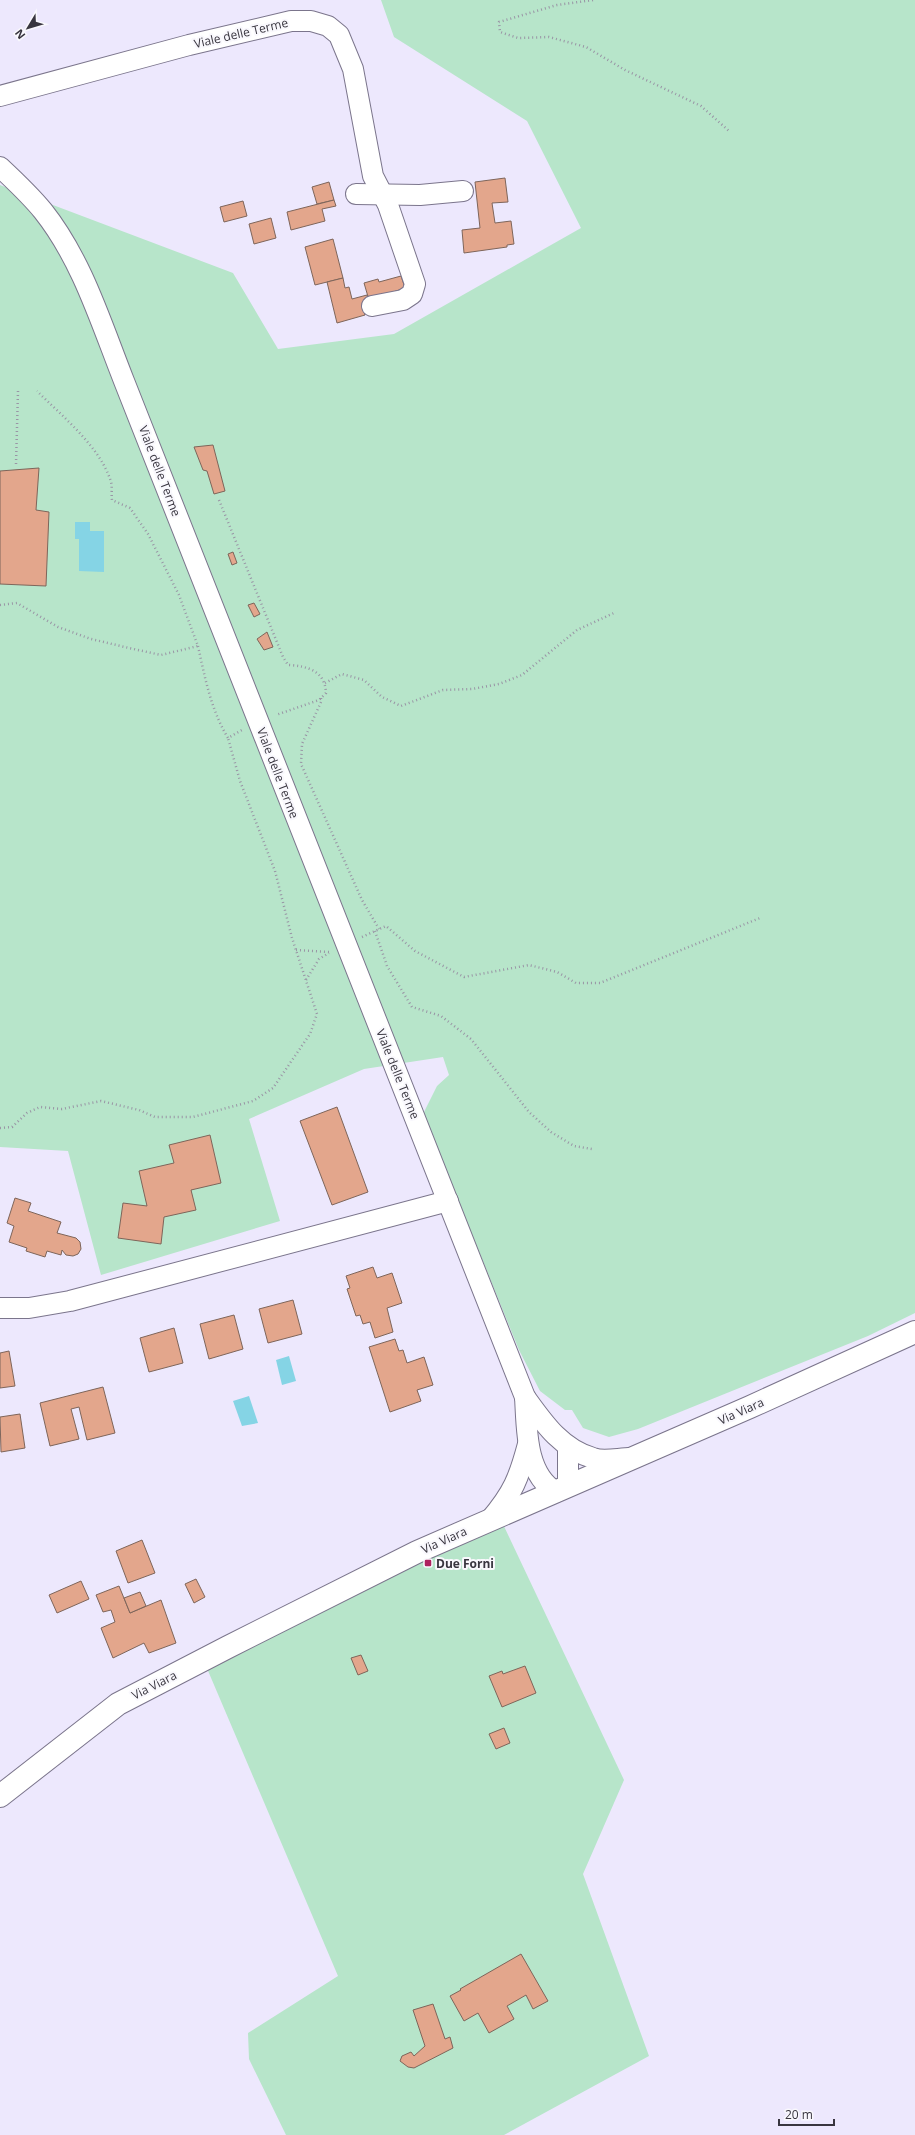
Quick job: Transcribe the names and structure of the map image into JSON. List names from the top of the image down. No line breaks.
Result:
{"streets":{"main road":["Via Viara"],"street":["Viale delle Terme"]},"crossings":[["Viale delle Terme","Via Viara"]],"places":{"transit":["Due Forni"]},"scale_bar":"20 m","north":"bottom left"}
